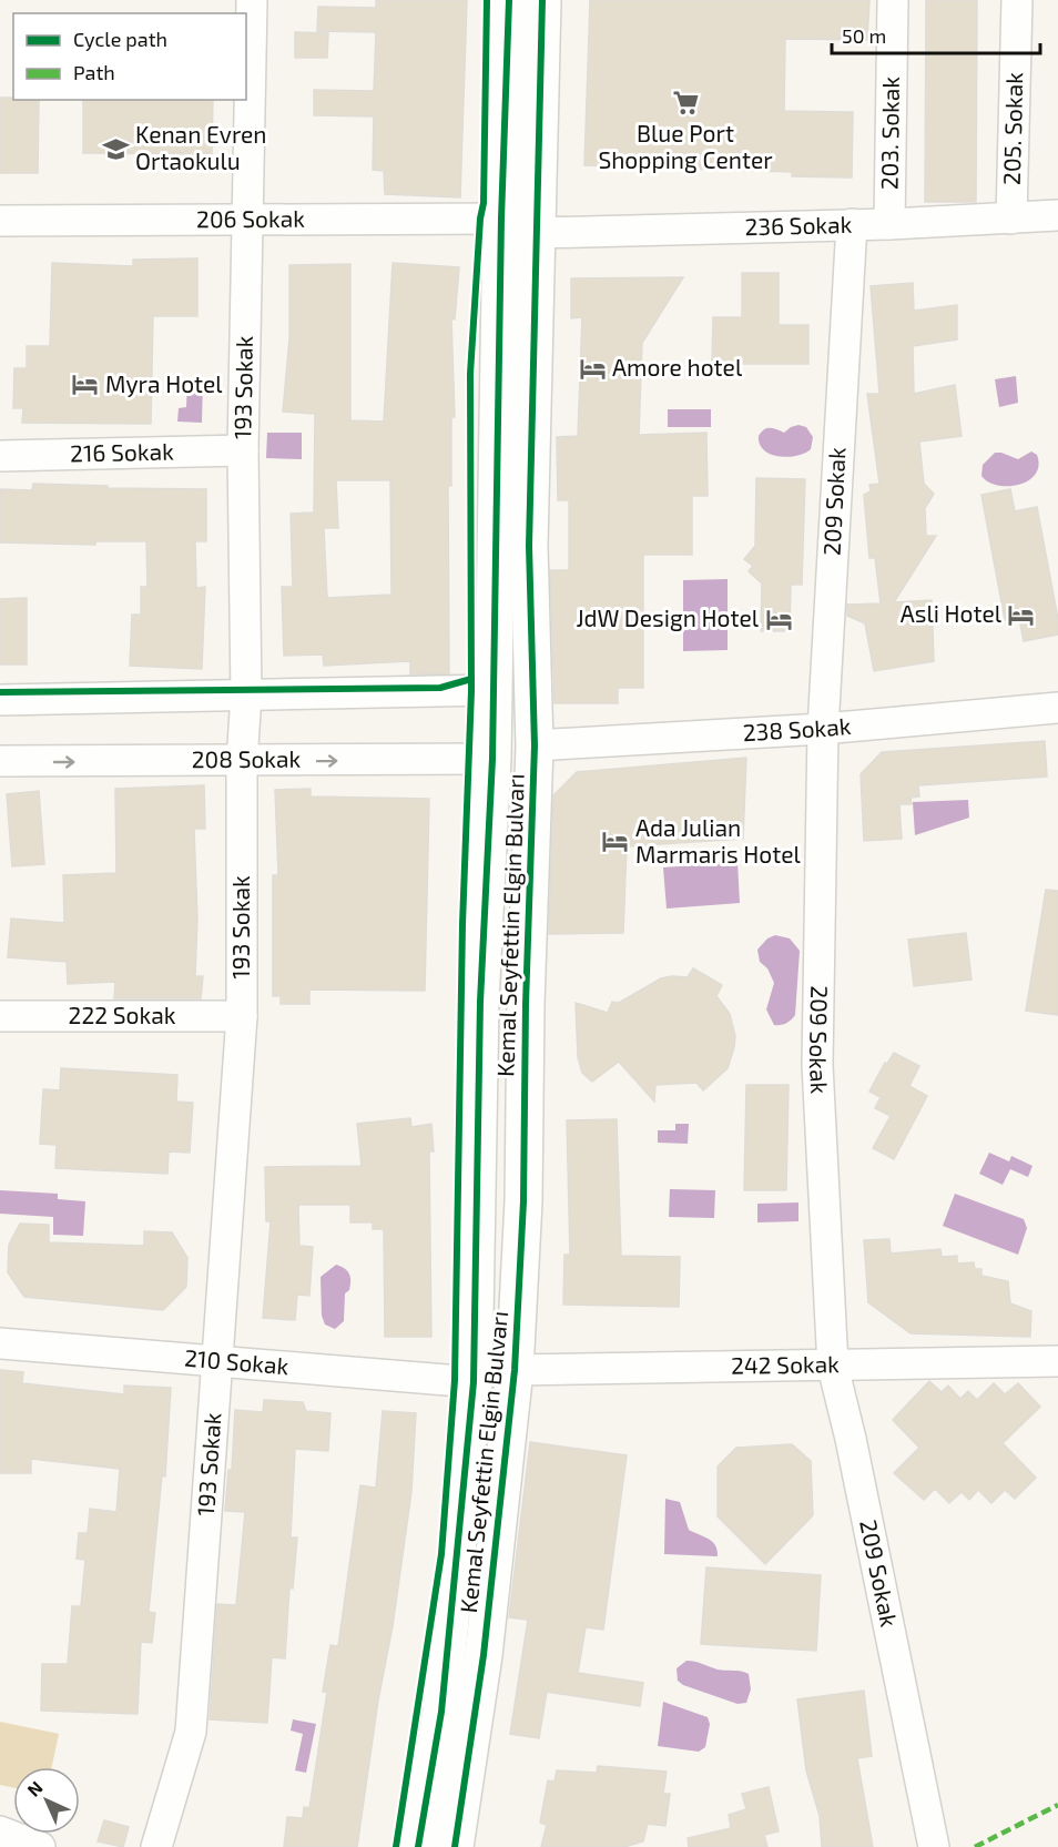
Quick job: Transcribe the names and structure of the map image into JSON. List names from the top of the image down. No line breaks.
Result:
{"streets":{"main road":["Kemal Seyfettin Elgin Bulvarı"],"street":["205. Sokak","203. Sokak","206 Sokak","236 Sokak","193 Sokak","216 Sokak","209 Sokak","238 Sokak","208 Sokak","222 Sokak","210 Sokak","242 Sokak"]},"crossings":[["205. Sokak","236 Sokak"],["203. Sokak","236 Sokak"],["206 Sokak","193 Sokak"],["206 Sokak","Kemal Seyfettin Elgin Bulvarı"],["236 Sokak","209 Sokak"],["236 Sokak","Kemal Seyfettin Elgin Bulvarı"],["193 Sokak","216 Sokak"],["193 Sokak","208 Sokak"],["193 Sokak","222 Sokak"],["193 Sokak","210 Sokak"],["209 Sokak","238 Sokak"],["209 Sokak","242 Sokak"],["238 Sokak","Kemal Seyfettin Elgin Bulvarı"],["208 Sokak","Kemal Seyfettin Elgin Bulvarı"],["Kemal Seyfettin Elgin Bulvarı","210 Sokak"],["Kemal Seyfettin Elgin Bulvarı","242 Sokak"]],"places":{"supermarket":["Blue Port Shopping Center"],"school or university":["Kenan Evren Ortaokulu"],"hotel":["Amore hotel","Myra Hotel","Asli Hotel","JdW Design Hotel","Ada Julian Marmaris Hotel"]},"legend":["Cycle path","Path"],"scale_bar":"50 m","north":"top left"}
